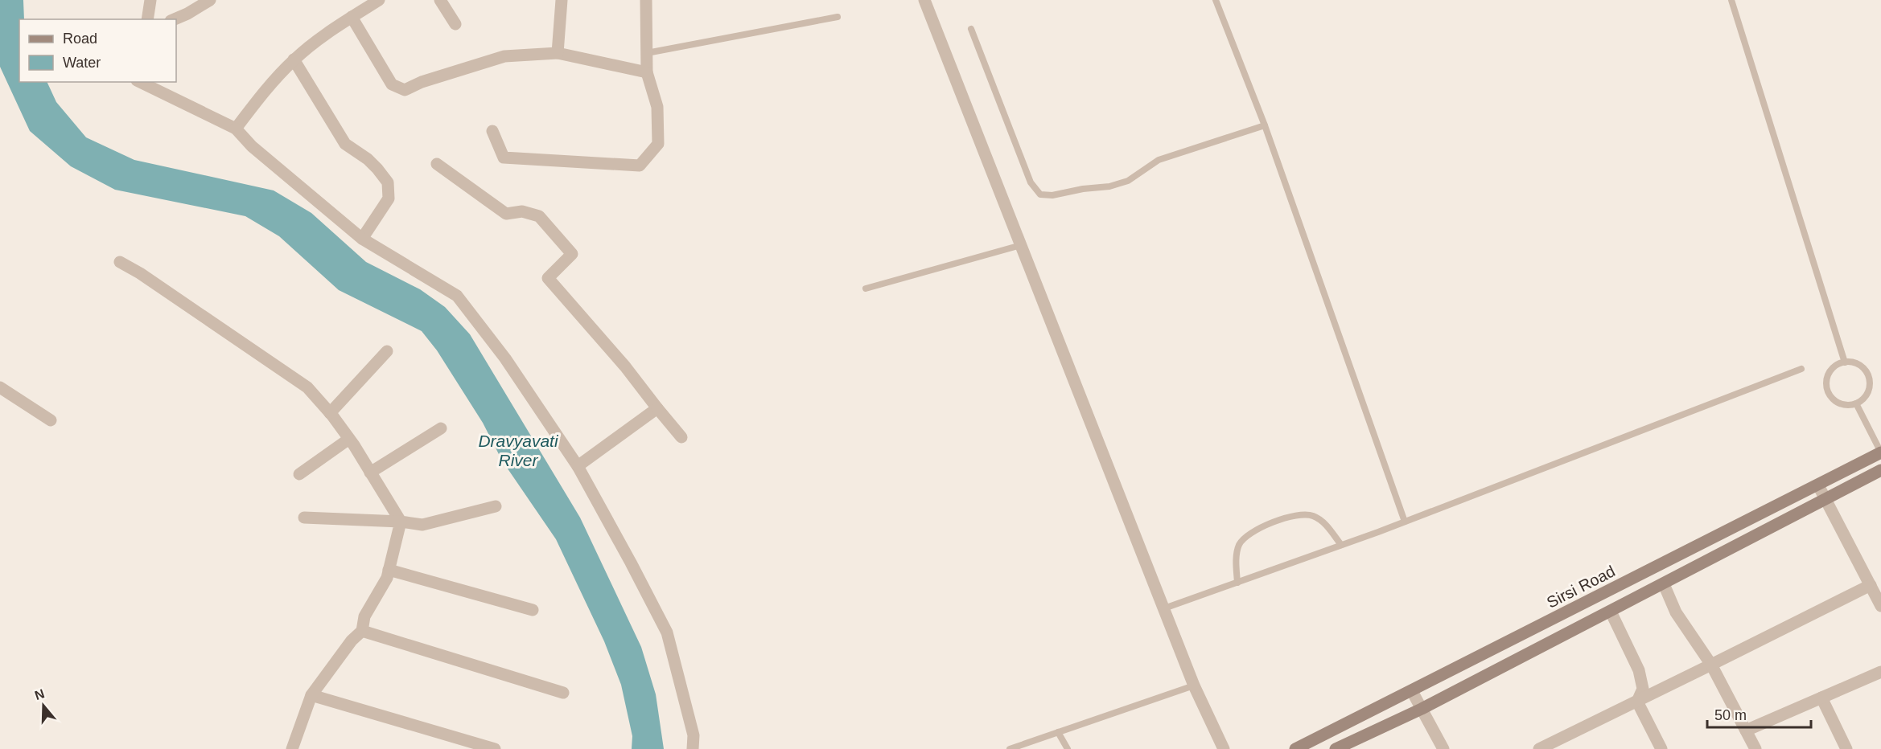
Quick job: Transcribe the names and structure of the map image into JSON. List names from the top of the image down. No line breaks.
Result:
{"streets":{"street":["Sirsi Road"]},"water":["Dravyavati River"],"legend":["Road","Water"],"scale_bar":"50 m","north":"top"}
